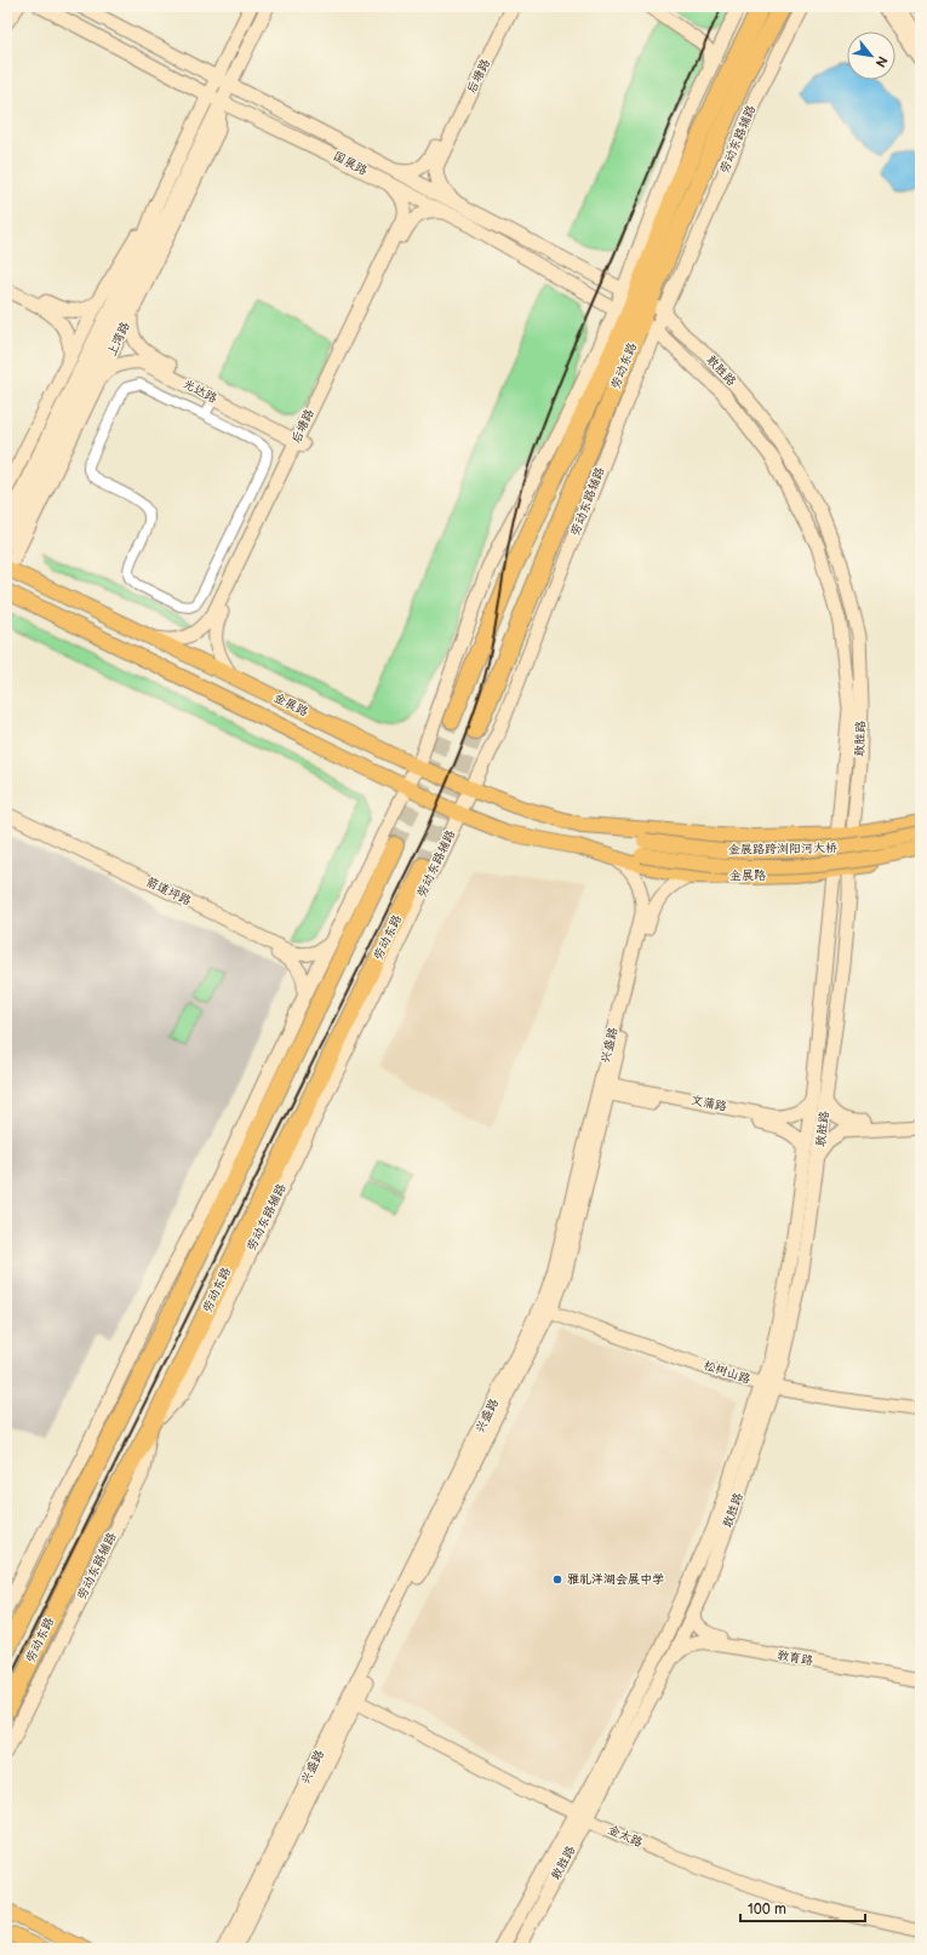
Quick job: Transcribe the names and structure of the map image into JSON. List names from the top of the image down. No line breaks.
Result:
{"streets":{"highway":["劳动东路"],"main road":["后塘路","劳动东路辅路","国展路","上湾路","敢胜路","光达路","金展路","金展路跨浏阳河大桥","箭道坪路","兴盛路","文蒲路","松树山路","教育路","金太路"]},"crossings":[["后塘路","国展路"],["后塘路","光达路"],["后塘路","金展路"],["劳动东路辅路","国展路"],["劳动东路辅路","劳动东路"],["劳动东路辅路","敢胜路"],["劳动东路辅路","金展路"],["劳动东路辅路","箭道坪路"],["国展路","上湾路"],["国展路","劳动东路"],["国展路","敢胜路"],["上湾路","光达路"],["上湾路","金展路"],["劳动东路","敢胜路"],["敢胜路","金展路"],["敢胜路","文蒲路"],["敢胜路","松树山路"],["敢胜路","教育路"],["敢胜路","金太路"],["金展路","金展路跨浏阳河大桥"],["金展路","兴盛路"],["兴盛路","文蒲路"],["兴盛路","松树山路"],["兴盛路","金太路"]],"places":["雅礼洋湖会展中学"],"scale_bar":"100 m","north":"bottom right"}
